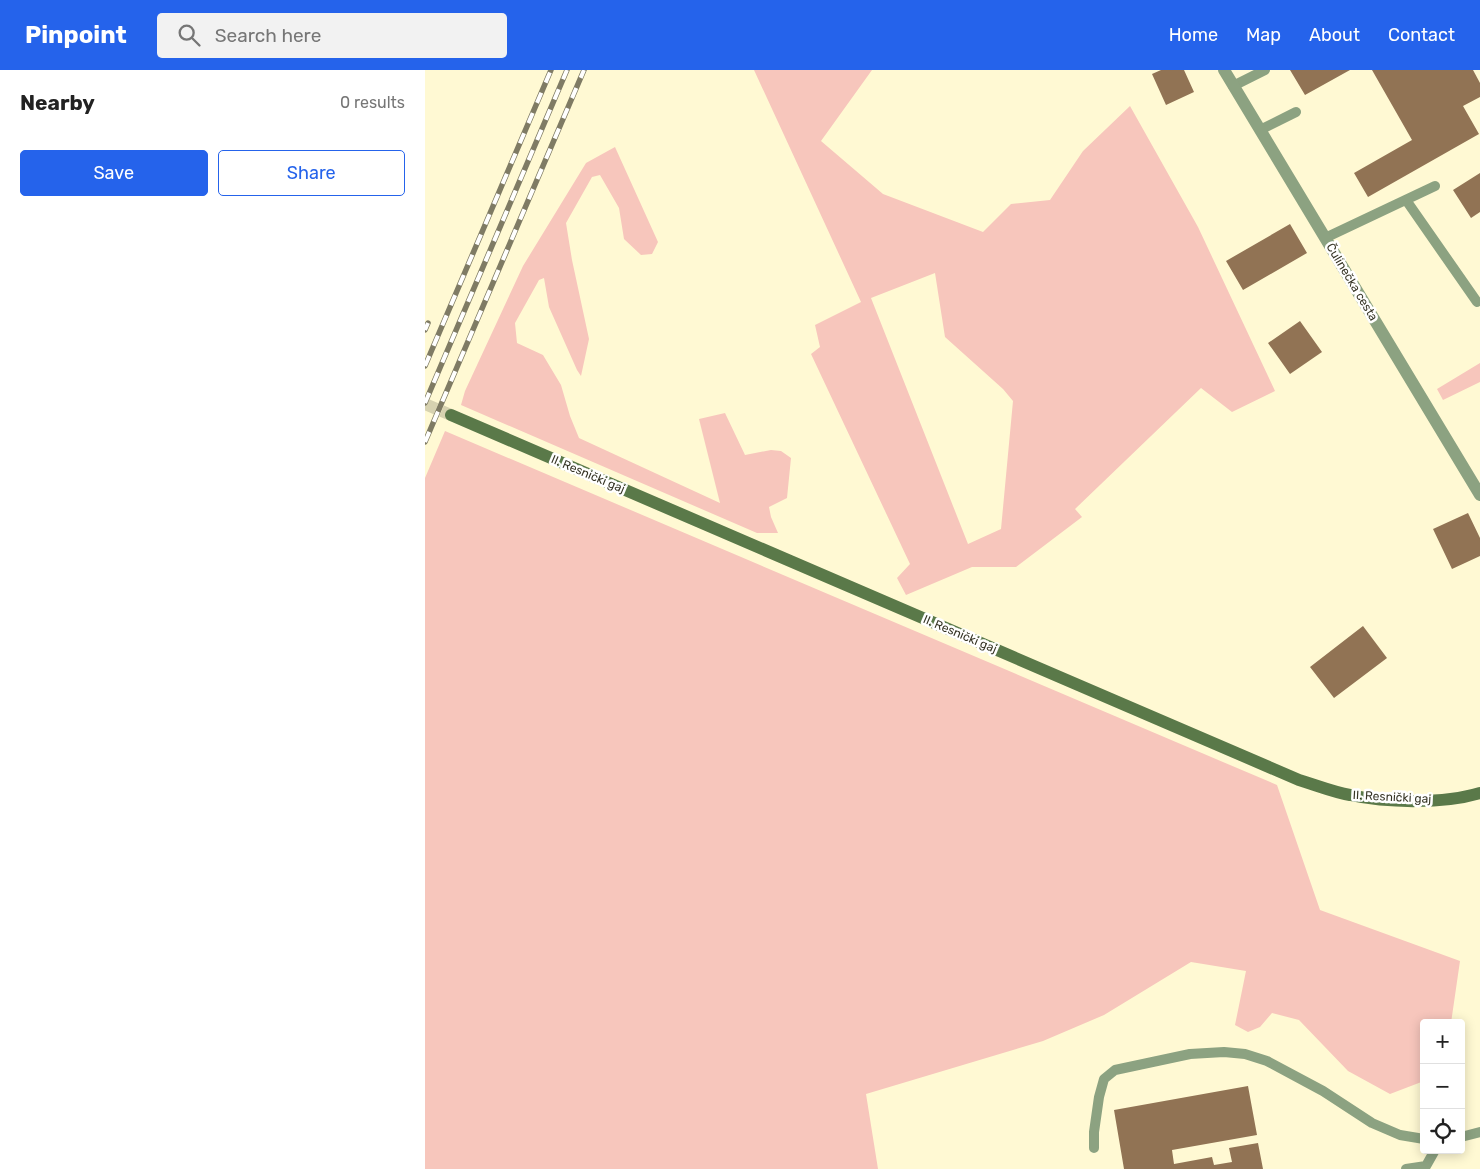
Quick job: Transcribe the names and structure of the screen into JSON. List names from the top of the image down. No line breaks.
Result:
{"streets":{"street":["Čulinečka cesta","II. Resnički gaj"]},"page":{"header":"Pinpoint","search":"Search here","nav":["Home","Map","About","Contact"],"heading":["Nearby","0 results"],"buttons":["Save","Share"],"map_buttons":["+","−"]}}
